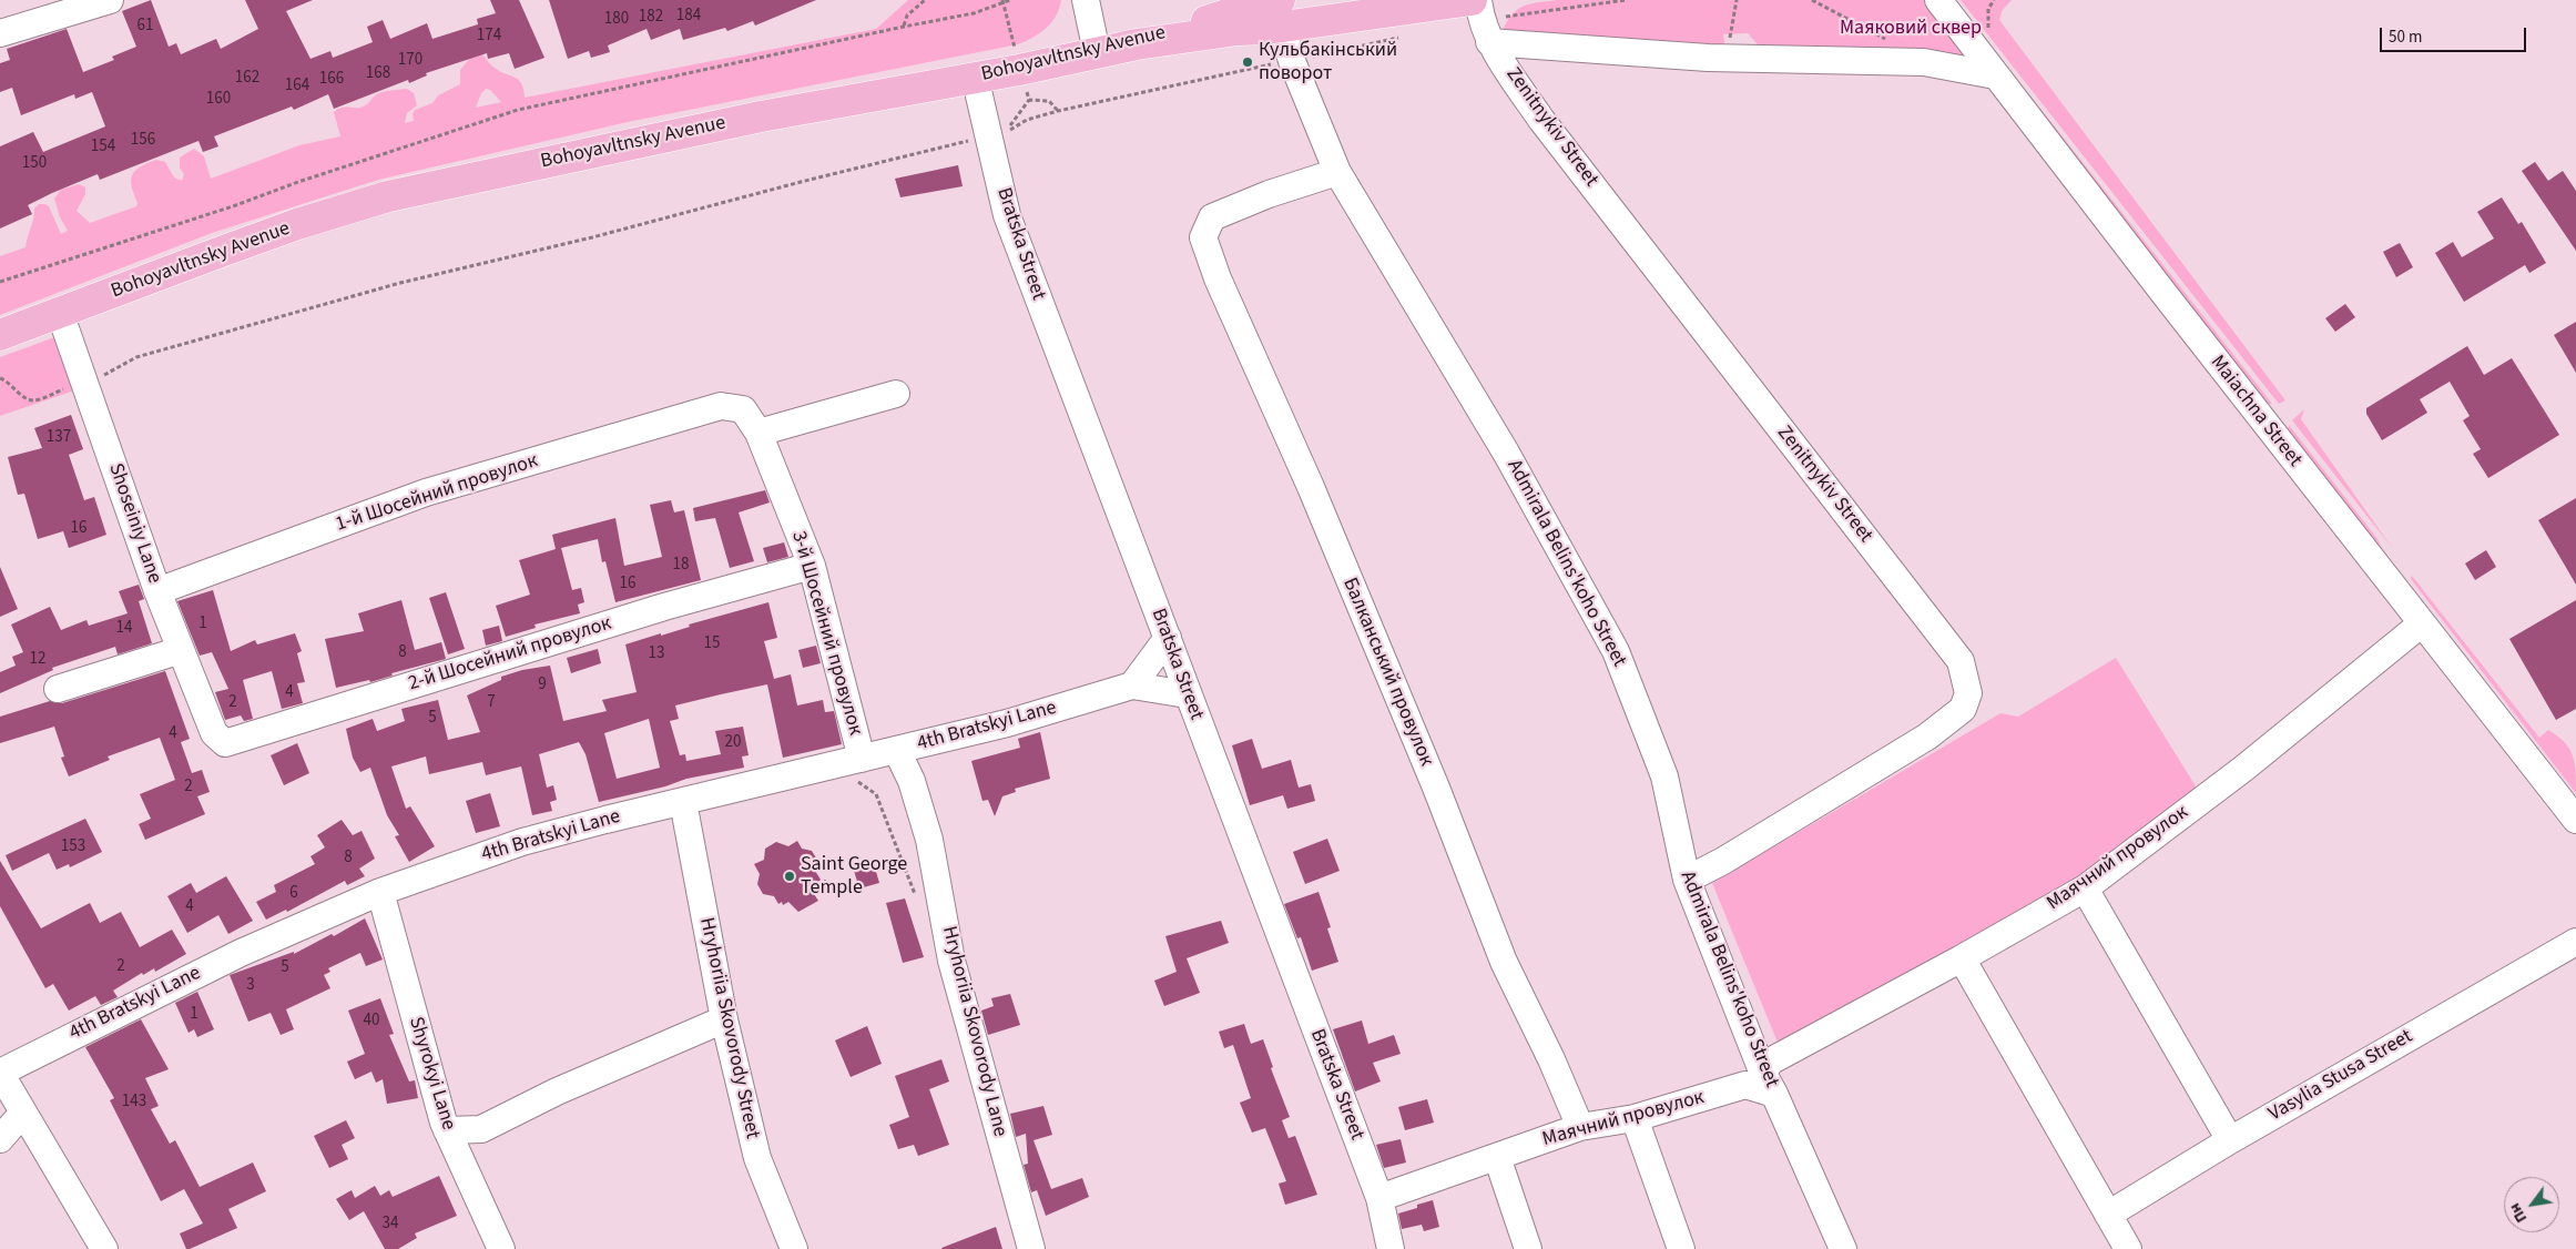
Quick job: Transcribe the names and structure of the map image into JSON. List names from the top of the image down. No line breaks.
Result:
{"streets":{"main road":["Bohoyavltnsky Avenue"],"street":["Zenitnykiv Street","Bratska Street","Maiachna Street","1-й Шосейний провулок","Shoseiniy Lane","Admirala Belins'koho Street","3-й Шосейний провулок","2-й Шосейний провулок","Балканський провулок","4th Bratskyi Lane","Маячний провулок","Hryhoriia Skovorody Street","Hryhoriia Skovorody Lane","Shyrokyi Lane","Vasylia Stusa Street"]},"crossings":[["Bohoyavltnsky Avenue","Zenitnykiv Street"],["Bohoyavltnsky Avenue","Bratska Street"],["Bohoyavltnsky Avenue","Shoseiniy Lane"],["Bohoyavltnsky Avenue","Admirala Belins'koho Street"],["Zenitnykiv Street","Admirala Belins'koho Street"],["Bratska Street","4th Bratskyi Lane"],["Bratska Street","Маячний провулок"],["Maiachna Street","Маячний провулок"],["1-й Шосейний провулок","Shoseiniy Lane"],["1-й Шосейний провулок","3-й Шосейний провулок"],["Shoseiniy Lane","2-й Шосейний провулок"],["Admirala Belins'koho Street","Балканський провулок"],["Admirala Belins'koho Street","Маячний провулок"],["3-й Шосейний провулок","2-й Шосейний провулок"],["3-й Шосейний провулок","4th Bratskyi Lane"],["Балканський провулок","Маячний провулок"],["4th Bratskyi Lane","Hryhoriia Skovorody Street"],["4th Bratskyi Lane","Hryhoriia Skovorody Lane"],["4th Bratskyi Lane","Shyrokyi Lane"]],"parks":["Маяковий сквер"],"places":["Кульбакінський поворот","Saint George Temple"],"house_numbers":["184","182","180","61","174","170","168","162","166","164","160","156","154","150","137","16","18","16","1","14","15","8","13","12","9","4","2","7","5","4","20","2","153","8","6","4","2","5","3","1","40","143","34"],"scale_bar":"50 m","north":"bottom left"}
